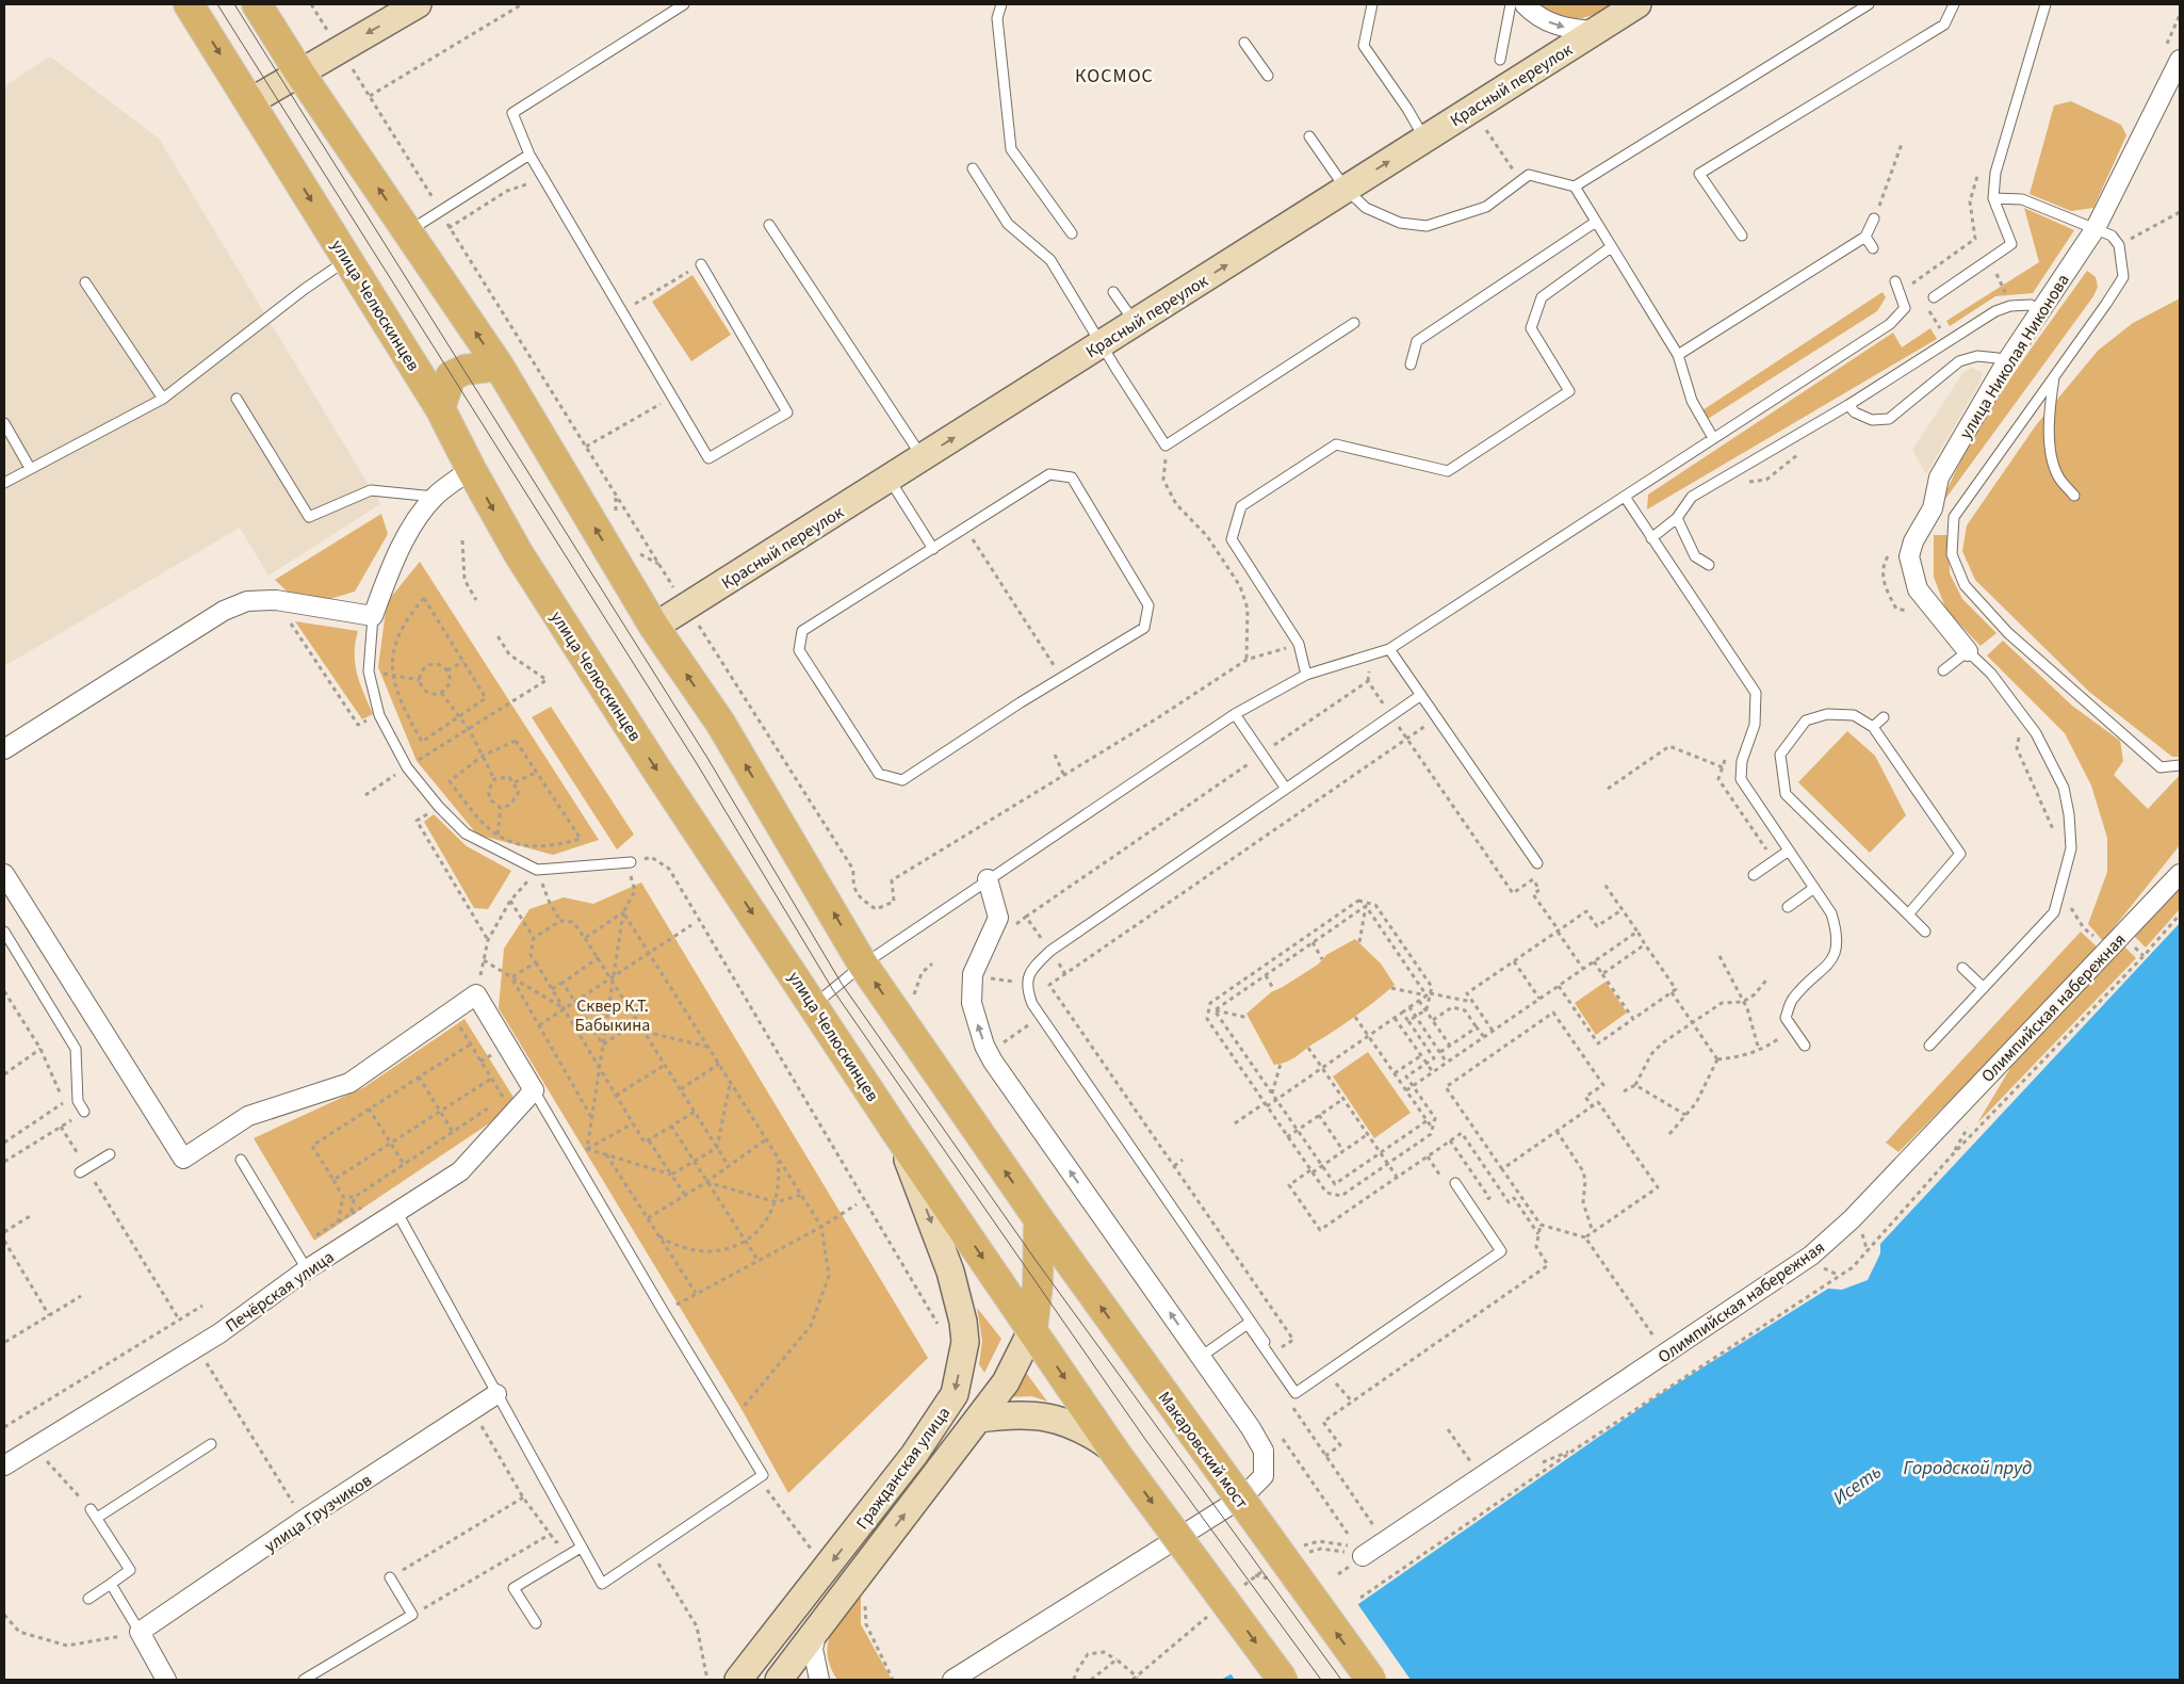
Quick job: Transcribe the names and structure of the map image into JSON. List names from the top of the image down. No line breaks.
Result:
{"streets":{"main road":["улица Челюскинцев","Макаровский мост","Гражданская улица"],"street":["Красный переулок","улица Николая Никонова","Олимпийская набережная","Печёрская улица","улица Грузчиков"]},"crossings":[["улица Челюскинцев","Гражданская улица"],["Макаровский мост","Гражданская улица"]],"one_way":["Красный переулок"],"districts":["КОСМОС"],"water":["Городской пруд","Исеть"],"parks":["Сквер К.Т. Бабыкина"]}
